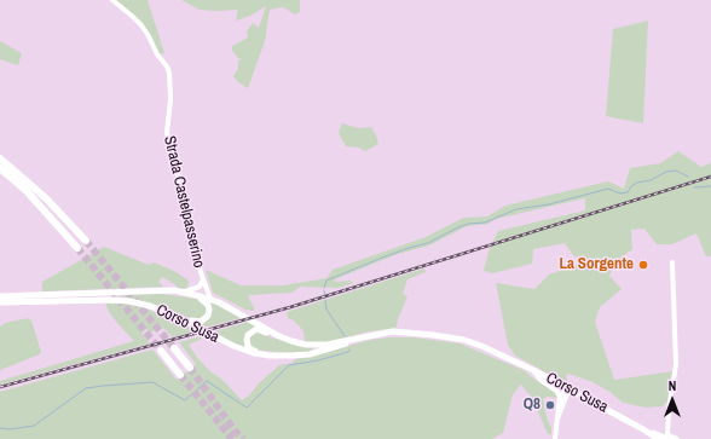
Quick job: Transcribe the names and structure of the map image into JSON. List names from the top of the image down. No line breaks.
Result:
{"streets":{"main road":["Corso Susa"],"street":["Strada Castelpasserino"]},"crossings":[["Strada Castelpasserino","Corso Susa"]],"places":["La Sorgente","Q8"],"north":"top"}
